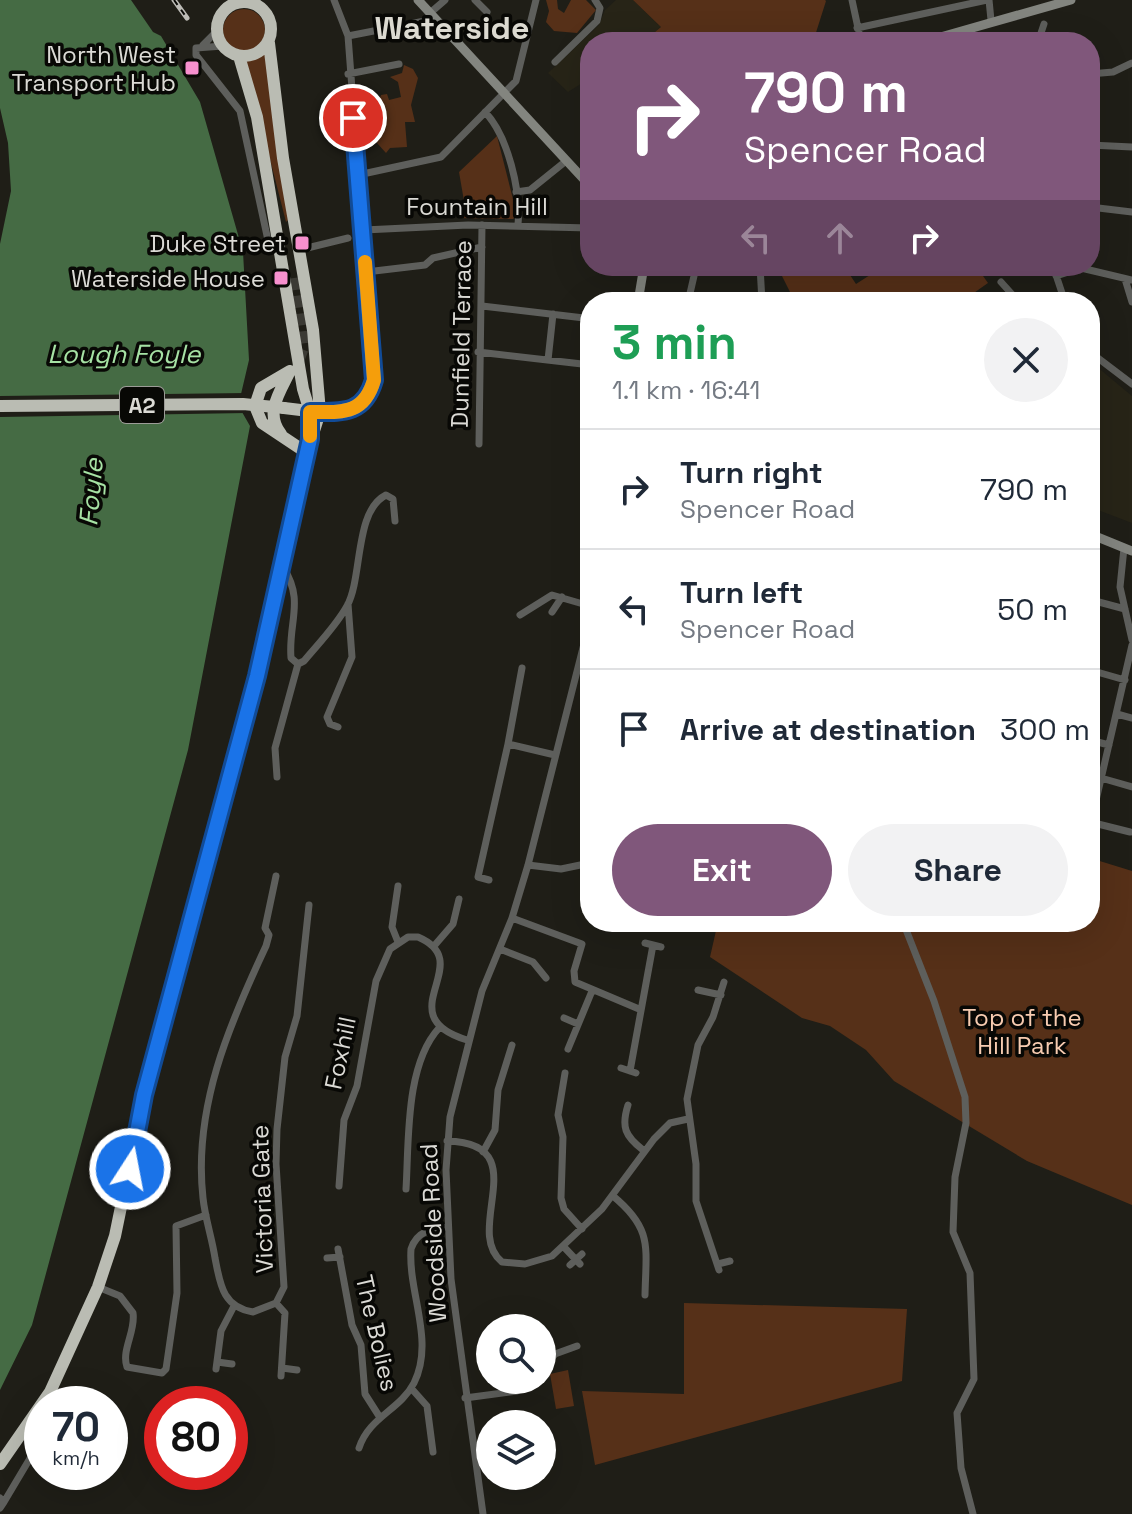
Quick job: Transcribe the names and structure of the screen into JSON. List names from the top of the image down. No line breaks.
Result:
{"streets":{"highway":["A2"],"street":["Fountain Hill","Dunfield Terrace","Foxhill","Victoria Gate","Woodside Road","The Bolies"]},"crossings":[["Fountain Hill","Dunfield Terrace"],["Woodside Road","The Bolies"]],"districts":["Waterside"],"water":["Lough Foyle","Foyle"],"parks":["Top of the Hill Park"],"places":{"transit":["North West Transport Hub","Duke Street","Waterside House"]},"page":{"turn":["790 m","Spencer Road"],"heading":["3 min","1.1 km · 16:41"],"list":[{"name":"Turn right","note":"Spencer Road","value":"790 m"},{"name":"Turn left","note":"Spencer Road","value":"50 m"},{"name":"Arrive at destination","value":"300 m"}],"buttons":["Exit","Share"],"speed":"70 km/h","limit":"80"}}
